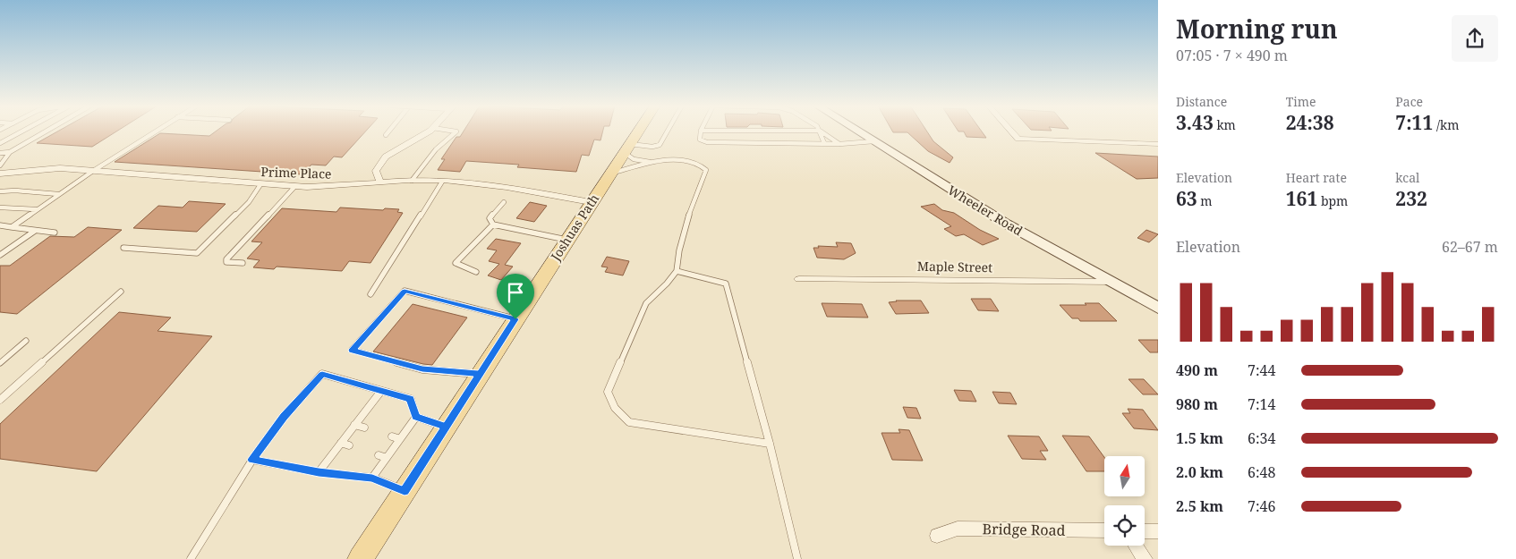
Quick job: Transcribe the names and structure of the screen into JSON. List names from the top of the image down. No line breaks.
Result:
{"streets":{"main road":["Wheeler Road","Joshuas Path"],"street":["Prime Place","Maple Street","Bridge Road"]},"crossings":[["Prime Place","Joshuas Path"],["Wheeler Road","Maple Street"]],"north":"top","page":{"heading":["Morning run","07:05 · 7 × 490 m"],"stats":[["Distance","3.43 km"],["Time","24:38"],["Pace","7:11 /km"],["Elevation","63 m"],["Heart rate","161 bpm"],["kcal","232"]],"chart":["Elevation","62–67 m"],"list":[{"name":"490 m","note":"7:44"},{"name":"980 m","note":"7:14"},{"name":"1.5 km","note":"6:34"},{"name":"2.0 km","note":"6:48"},{"name":"2.5 km","note":"7:46"}]}}
